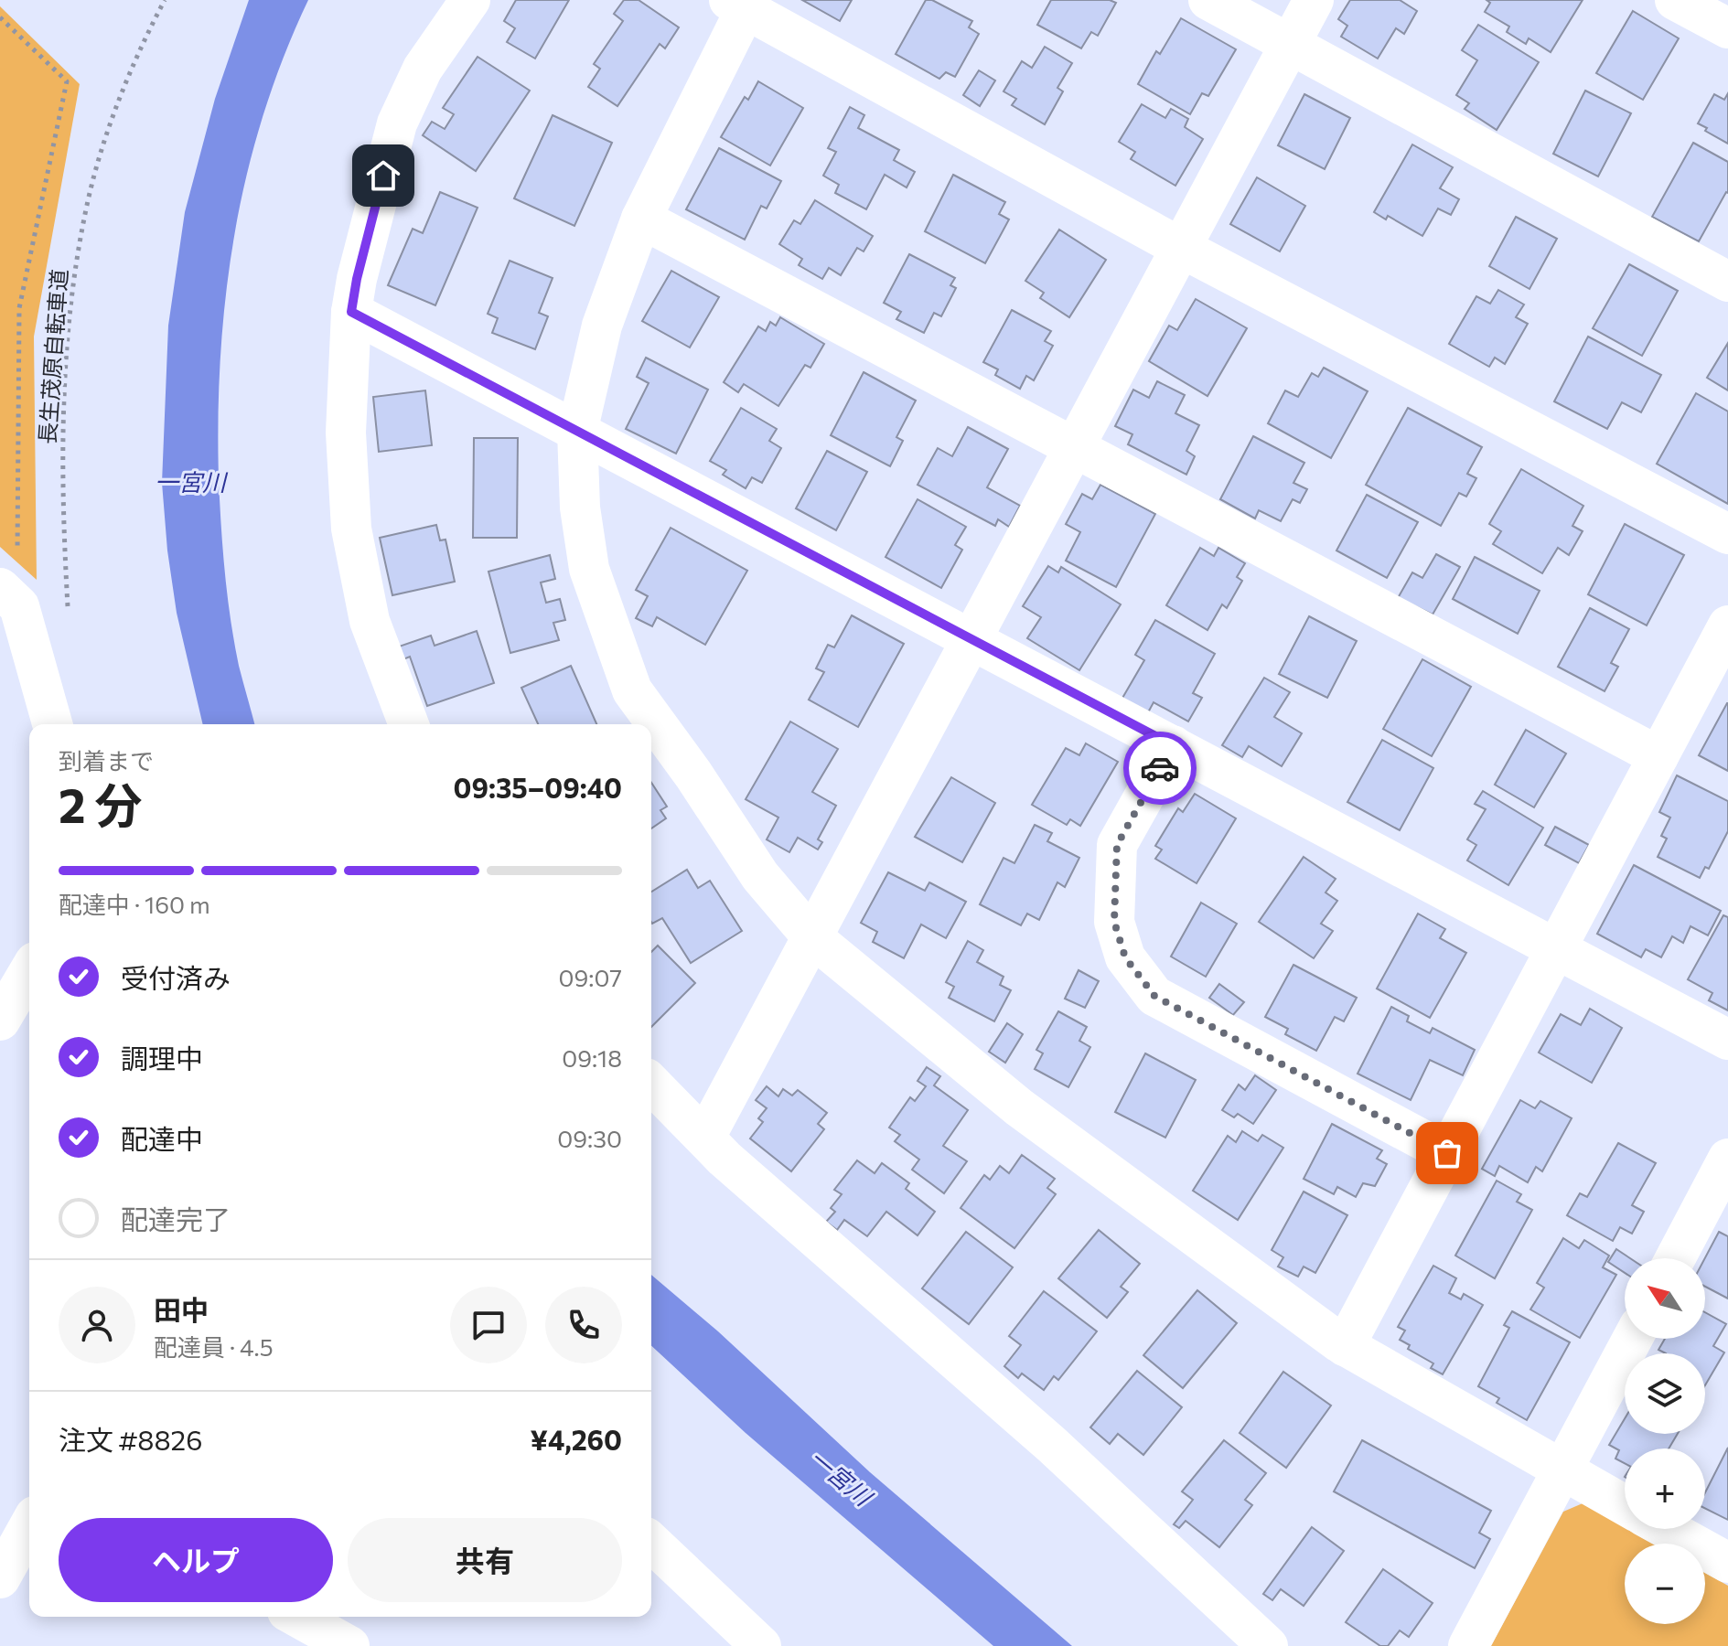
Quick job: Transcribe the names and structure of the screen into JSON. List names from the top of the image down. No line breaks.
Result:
{"streets":{"path":["長生茂原自転車道"]},"water":["一宮川"],"north":"top left","page":{"heading":["2 分","到着まで","09:35–09:40"],"panel":["田中","配達員 · 4.5","注文 #8826","¥4,260"],"bar":"配達中 · 160 m","list":[["受付済み","09:07"],["調理中","09:18"],["配達中","09:30"],"配達完了"],"map_buttons":["+","−"],"buttons":["ヘルプ","共有"]}}
